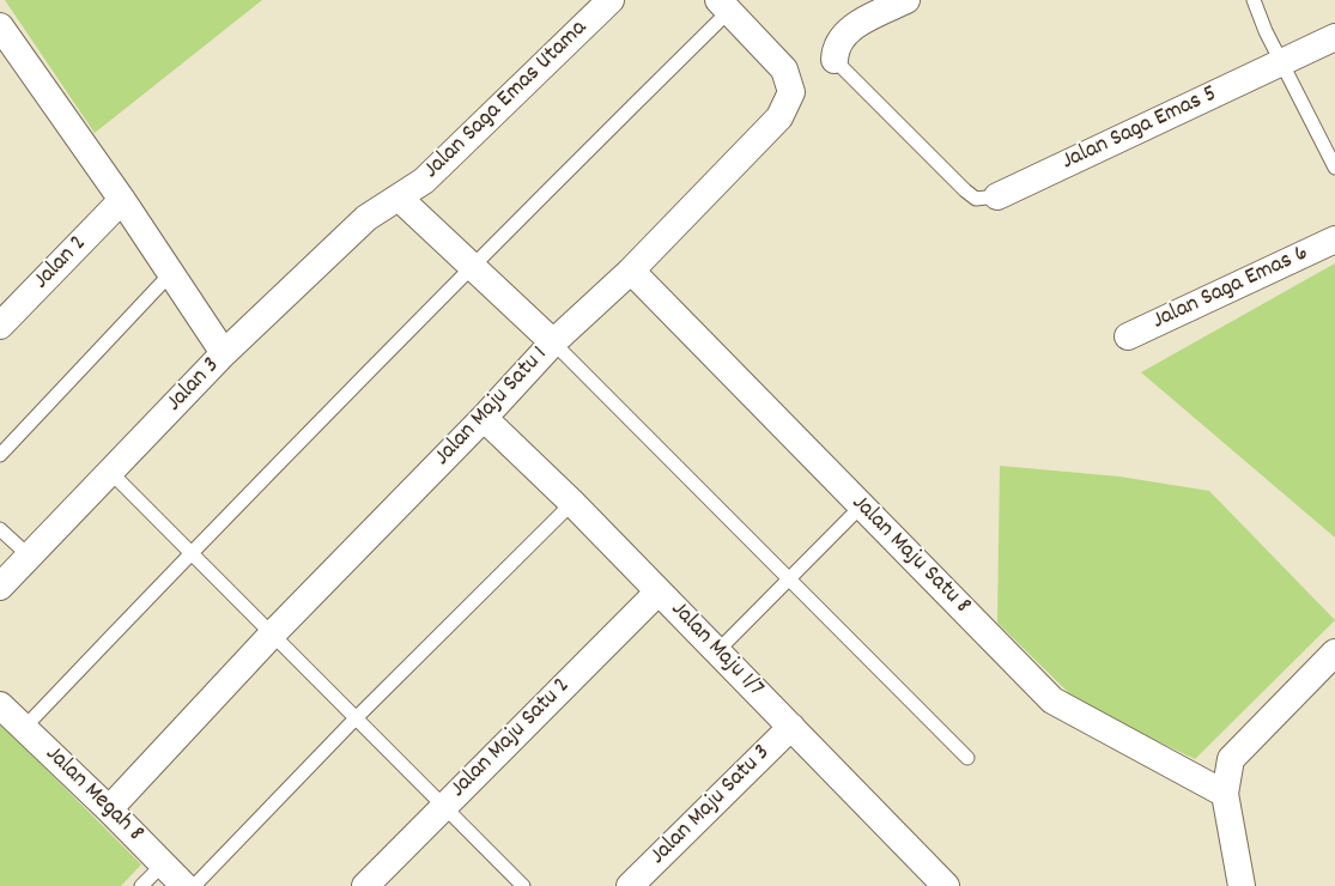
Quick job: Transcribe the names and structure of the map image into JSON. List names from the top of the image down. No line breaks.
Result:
{"streets":{"street":["Jalan Saga Emas Utama","Jalan Saga Emas 5","Jalan 2","Jalan Saga Emas 6","Jalan 3","Jalan Maju Satu 1","Jalan Maju Satu 8","Jalan Maju 1/7","Jalan Maju Satu 2","Jalan Megah 8","Jalan Maju Satu 3"]},"crossings":[["Jalan Saga Emas Utama","Jalan 3"],["Jalan Maju Satu 1","Jalan Maju Satu 8"],["Jalan Maju Satu 1","Jalan Maju 1/7"],["Jalan Maju Satu 1","Jalan Megah 8"],["Jalan Maju 1/7","Jalan Maju Satu 2"],["Jalan Maju 1/7","Jalan Maju Satu 3"]]}
